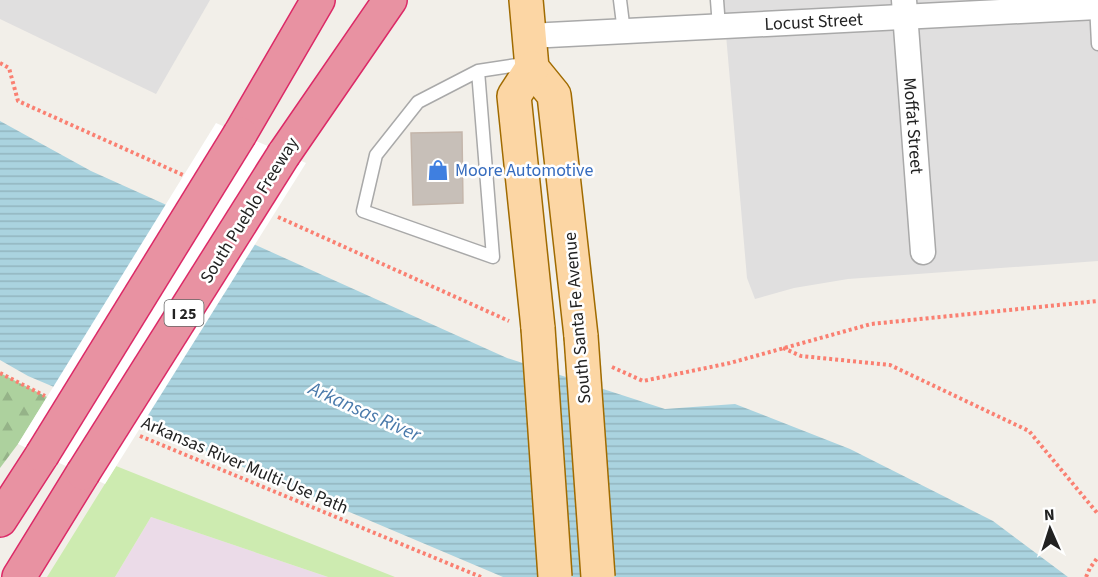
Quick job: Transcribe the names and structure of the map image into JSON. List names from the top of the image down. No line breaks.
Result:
{"streets":{"highway":["South Pueblo Freeway","I 25"],"main road":["South Santa Fe Avenue"],"street":["Locust Street","Moffat Street"],"path":["Arkansas River Multi-Use Path"]},"crossings":[["Locust Street","Moffat Street"],["Locust Street","South Santa Fe Avenue"]],"water":["Arkansas River"],"places":{"shop":["Moore Automotive"]},"north":"top"}
